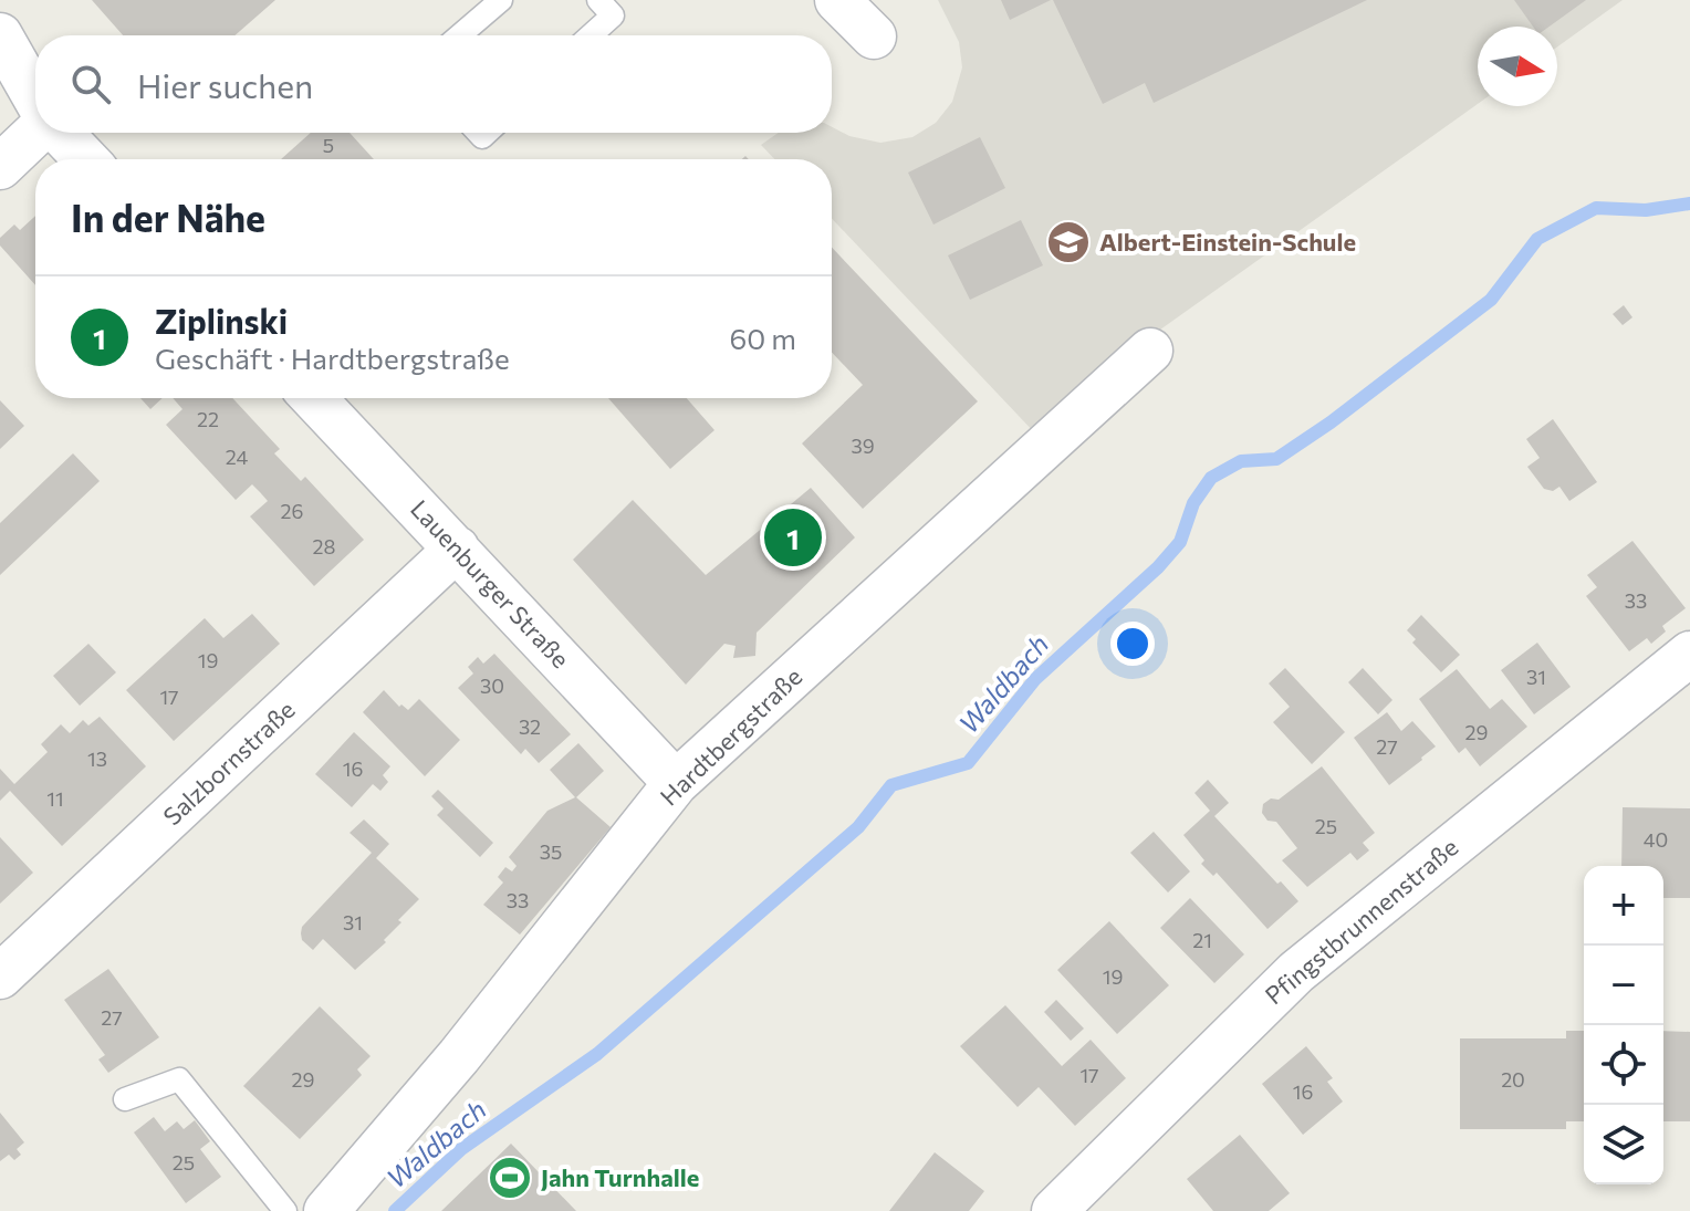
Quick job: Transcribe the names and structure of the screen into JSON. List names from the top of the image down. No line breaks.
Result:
{"streets":{"street":["Lauenburger Straße","Hardtbergstraße","Salzbornstraße","Pfingstbrunnenstraße"]},"crossings":[["Lauenburger Straße","Hardtbergstraße"],["Lauenburger Straße","Salzbornstraße"]],"water":["Waldbach"],"places":{"school or university":["Albert-Einstein-Schule"],"sports":["Jahn Turnhalle"]},"house_numbers":["5","22","39","24","26","28","33","19","31","30","17","32","29","27","13","16","11","25","40","35","33","31","21","19","27","17","29","20","16","25"],"north":"right","page":{"search":"Hier suchen","heading":"In der Nähe","list":[{"mark":"1","name":"Ziplinski","note":"Geschäft · Hardtbergstraße","value":"60 m"}],"pins":"1","map_buttons":["+","−"]}}
